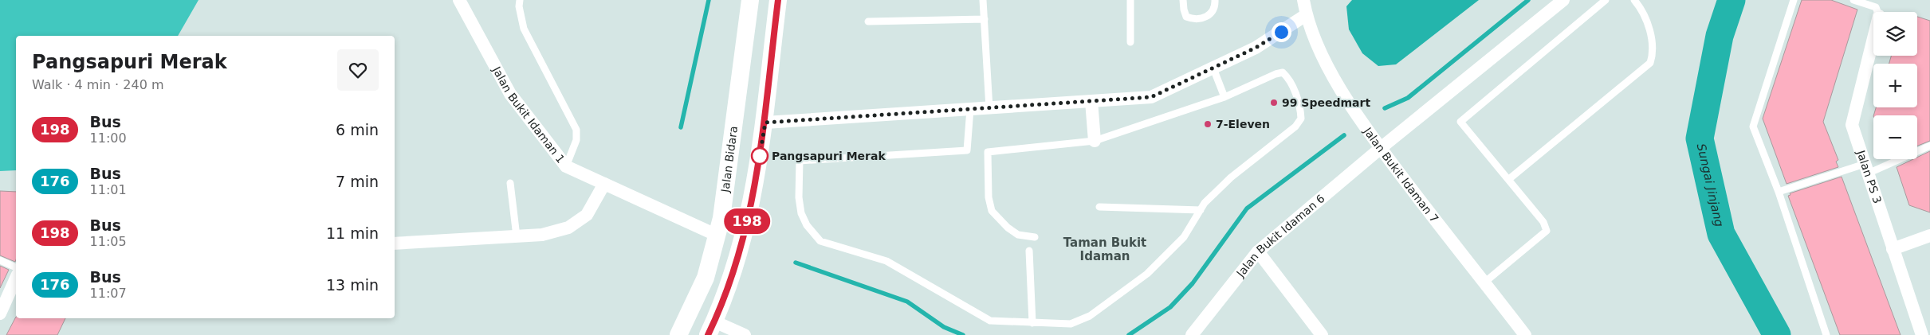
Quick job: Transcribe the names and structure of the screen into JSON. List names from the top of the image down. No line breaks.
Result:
{"streets":{"main road":["Jalan Bidara"],"street":["Jalan Bukit Idaman 1","Jalan Bukit Idaman 7","Jalan PS 3","Jalan Bukit Idaman 6"]},"crossings":[["Jalan Bukit Idaman 1","Jalan Bidara"],["Jalan Bukit Idaman 7","Jalan Bukit Idaman 6"]],"districts":["Taman Bukit Idaman"],"water":["Sungai Jinjang"],"places":["99 Speedmart","7-Eleven","Pangsapuri Merak"],"lines":["bus line 198"],"page":{"on_map":"198","map_buttons":["+","−"],"heading":["Pangsapuri Merak","Walk · 4 min · 240 m"],"list":[{"mark":"198","name":"Bus","note":"11:00","value":"6 min"},{"mark":"176","name":"Bus","note":"11:01","value":"7 min"},{"mark":"198","name":"Bus","note":"11:05","value":"11 min"},{"mark":"176","name":"Bus","note":"11:07","value":"13 min"}]}}
